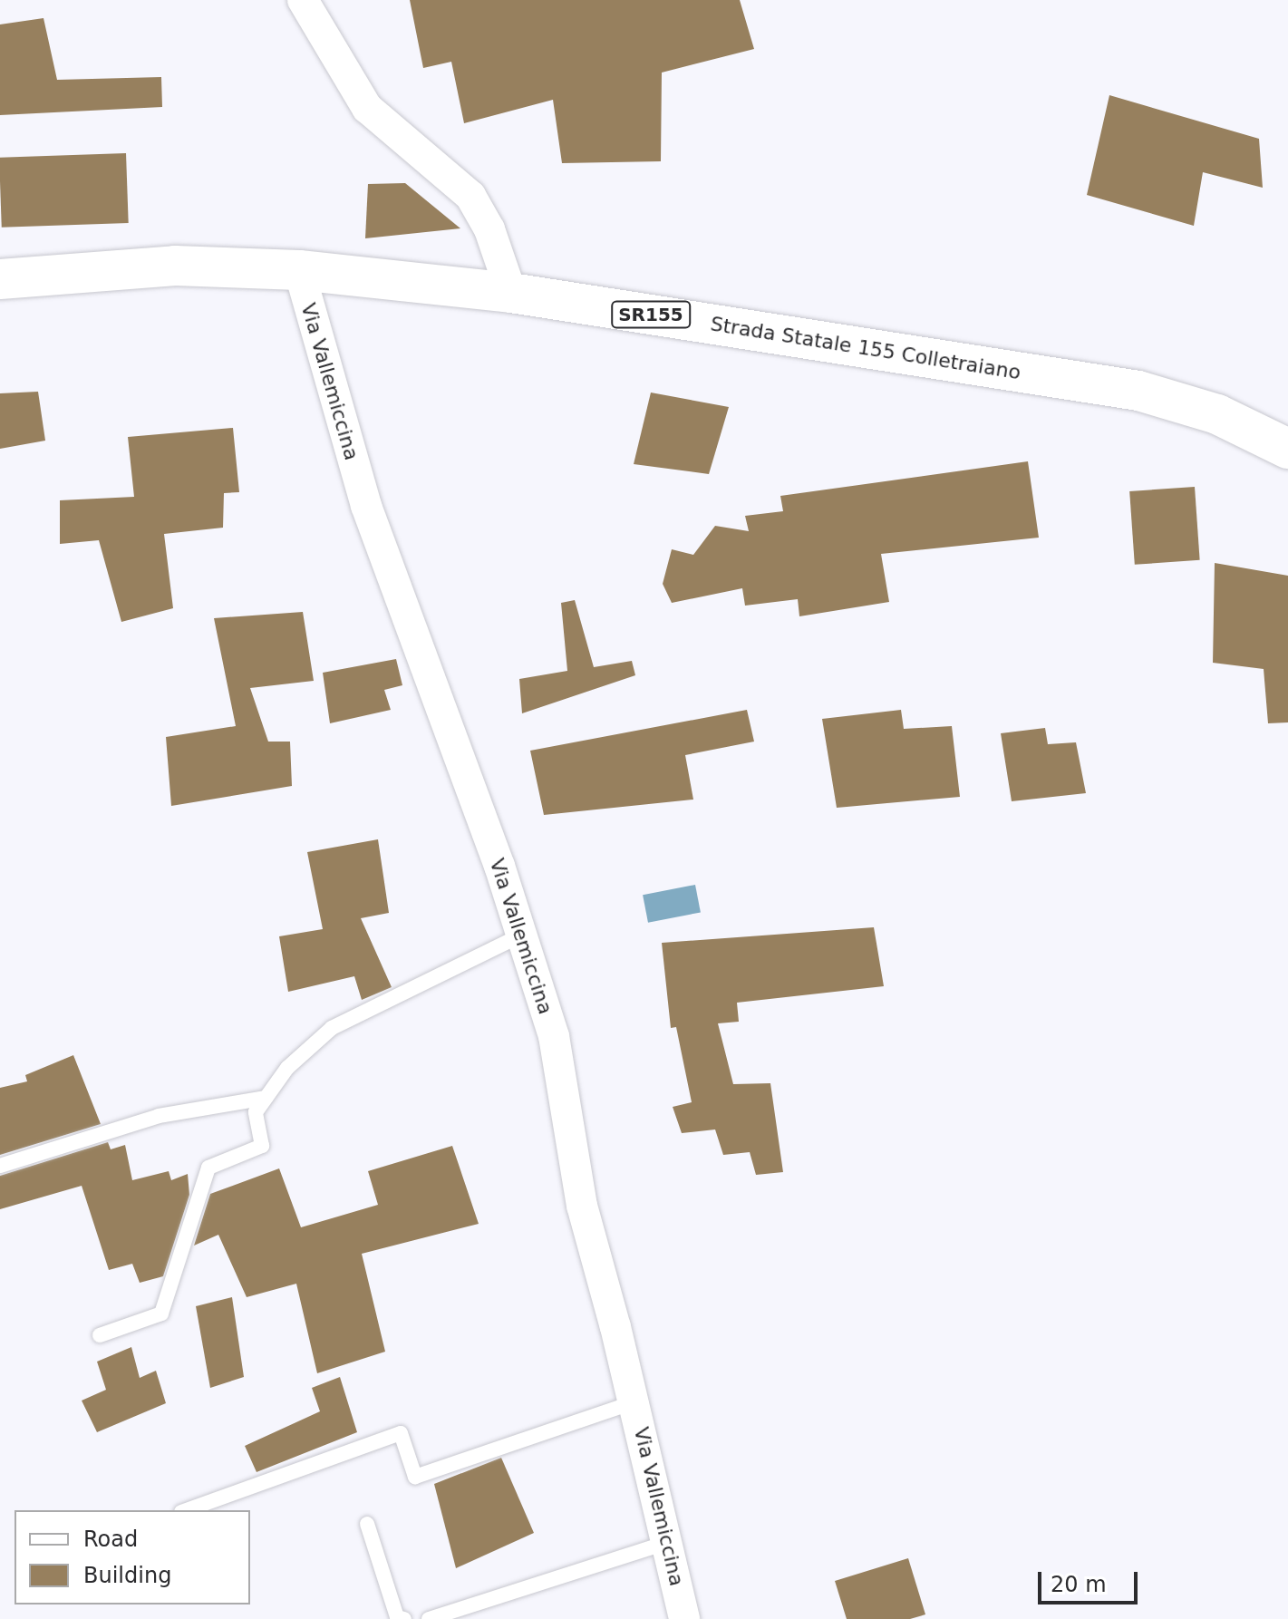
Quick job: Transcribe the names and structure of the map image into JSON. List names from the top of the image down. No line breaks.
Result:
{"streets":{"main road":["SR155","Strada Statale 155 Colletraiano"],"street":["Via Vallemiccina"]},"crossings":[["Strada Statale 155 Colletraiano","Via Vallemiccina"]],"legend":["Road","Building"],"scale_bar":"20 m"}
